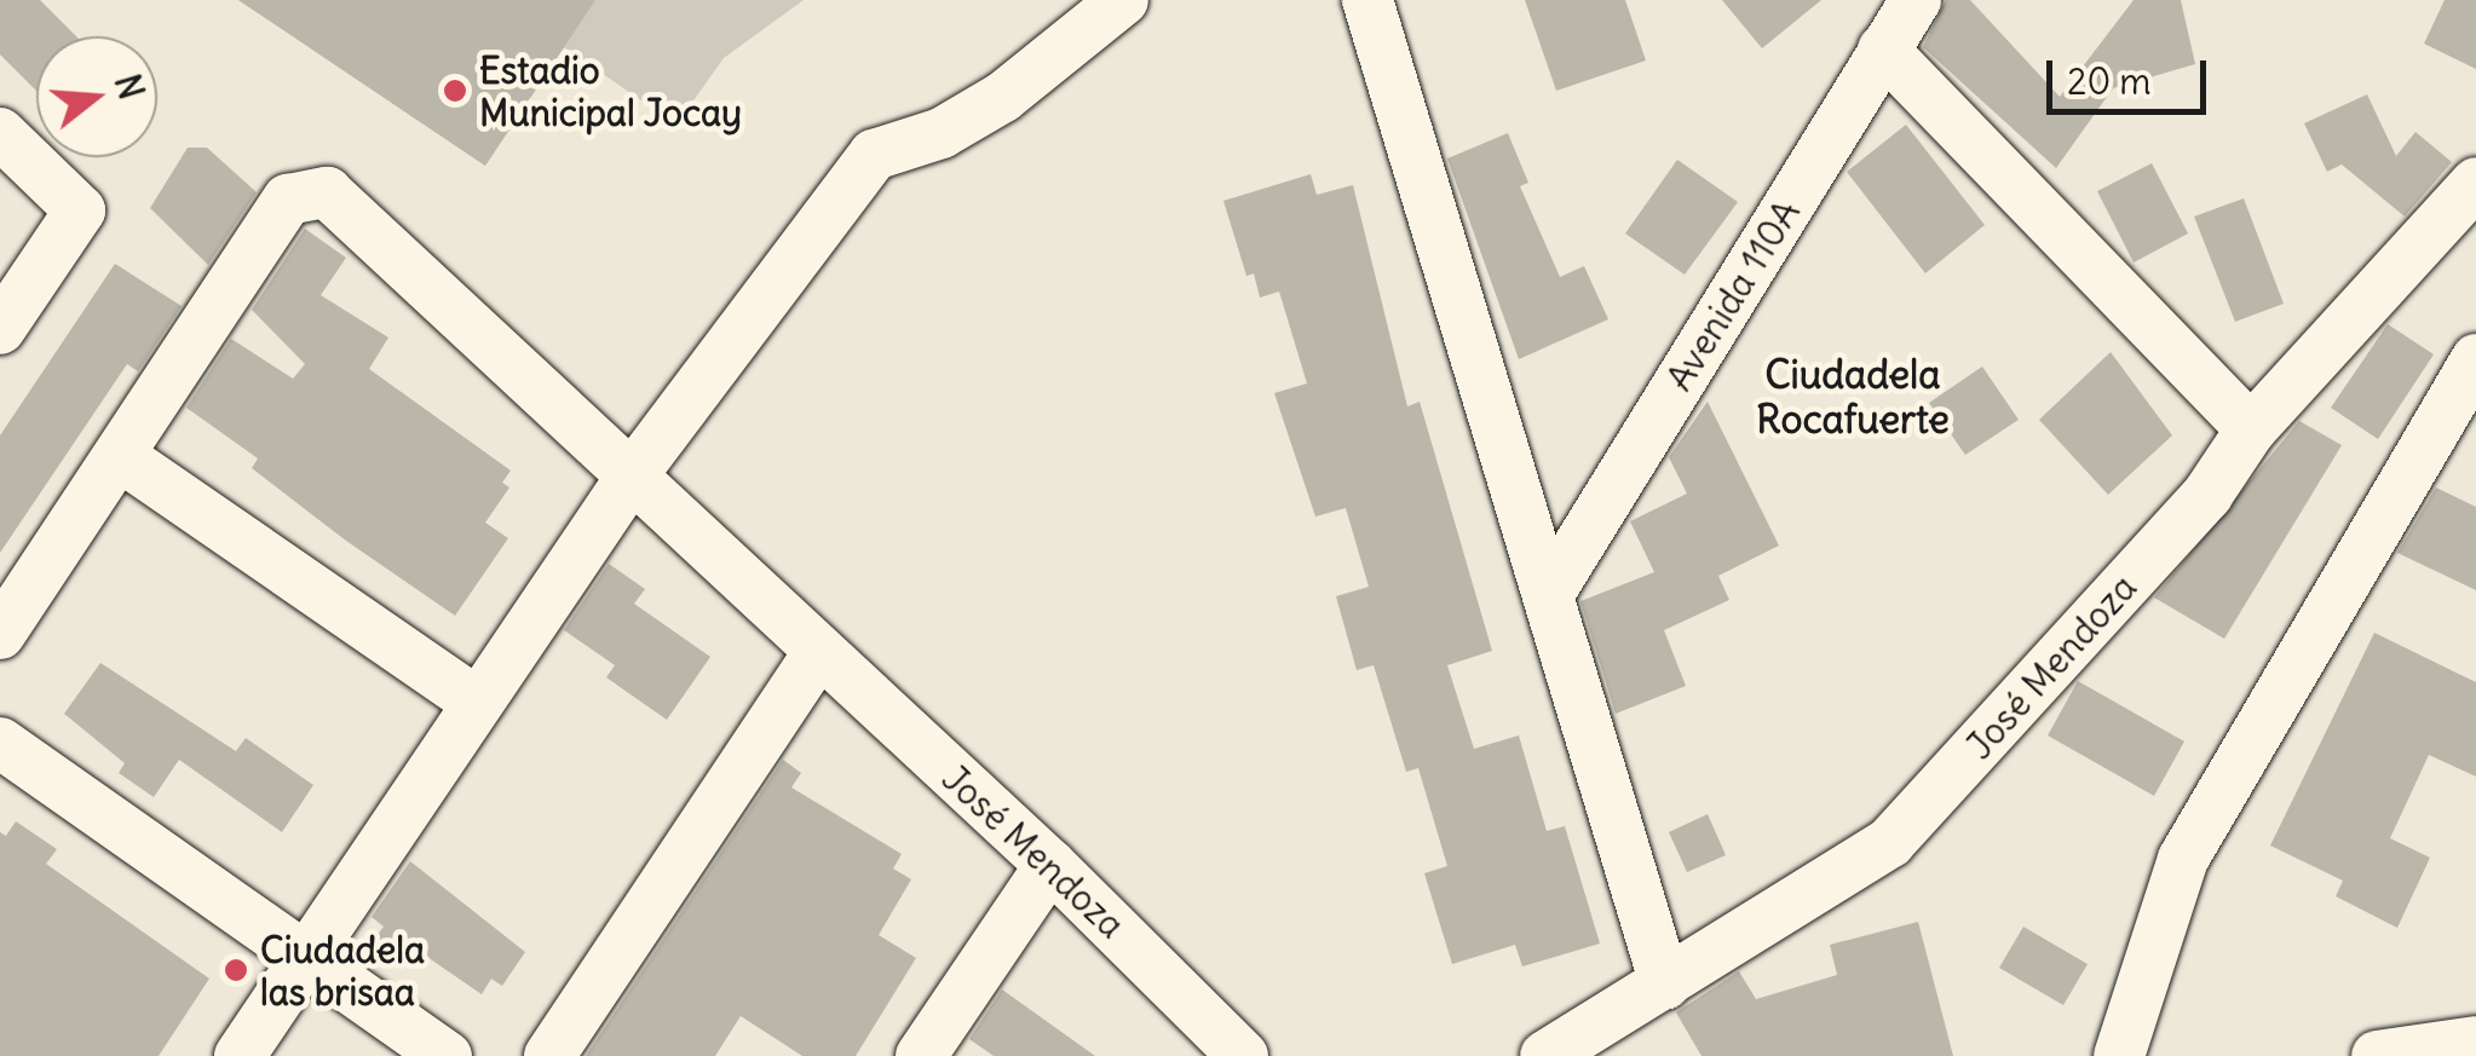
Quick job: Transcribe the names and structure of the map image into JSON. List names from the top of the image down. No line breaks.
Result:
{"streets":{"street":["Avenida 110A","José Mendoza"]},"districts":["Ciudadela Rocafuerte"],"places":["Estadio Municipal Jocay","Ciudadela las brisaa"],"scale_bar":"20 m","north":"right"}
